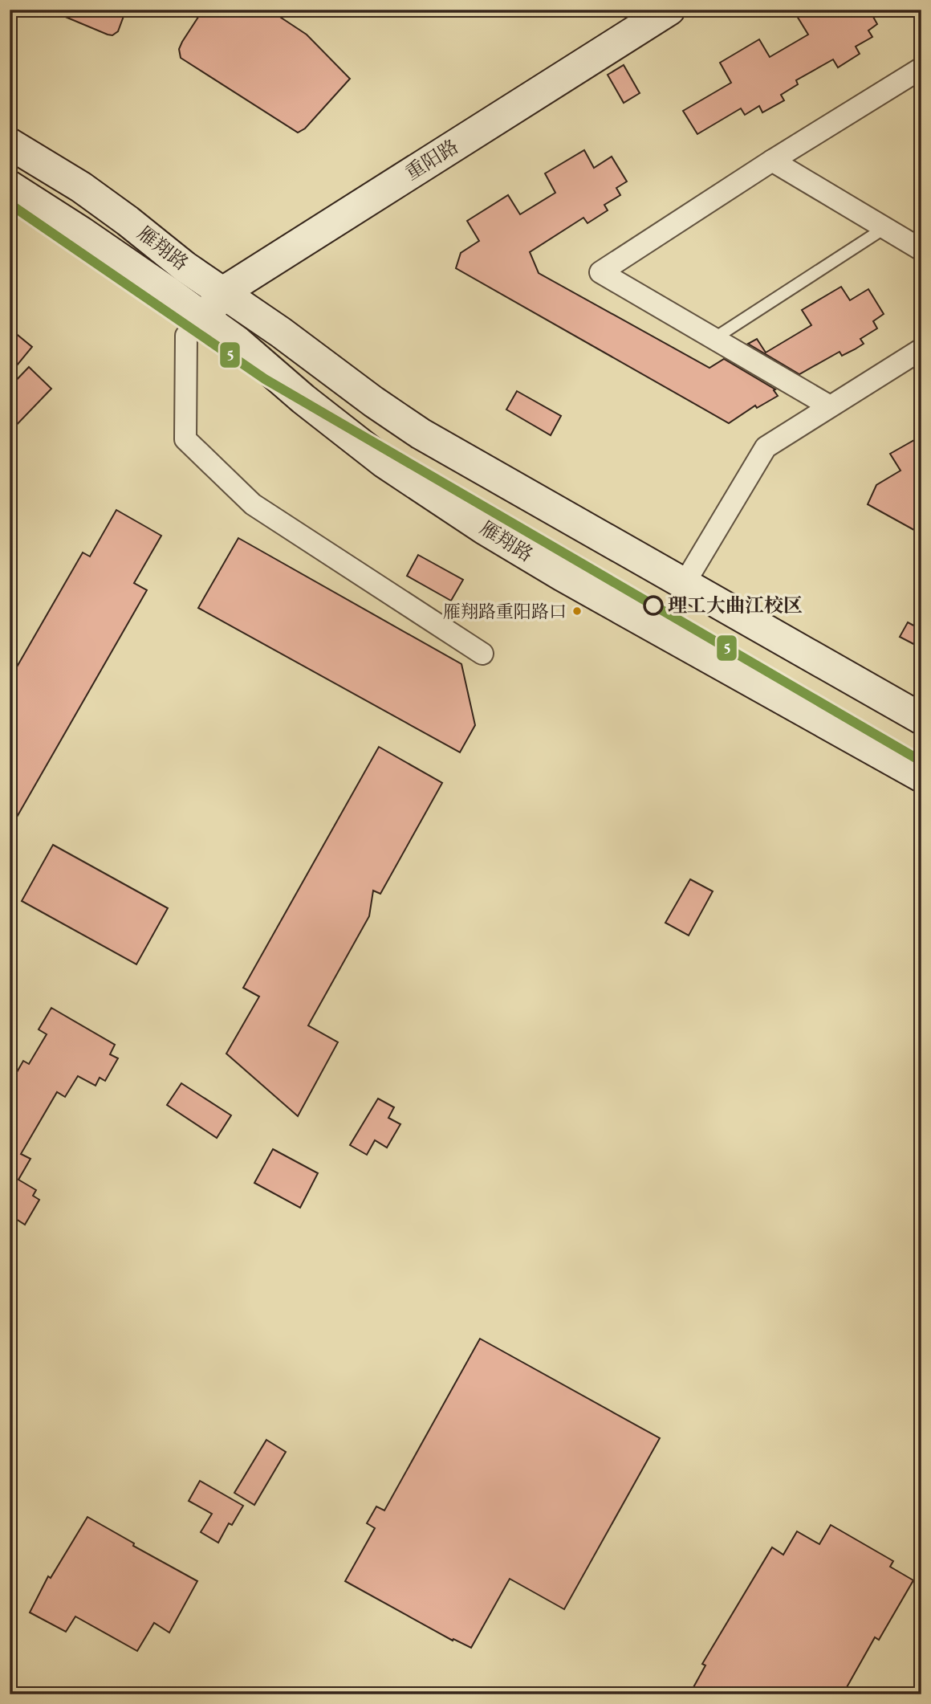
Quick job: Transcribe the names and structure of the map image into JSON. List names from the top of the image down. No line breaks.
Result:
{"streets":{"main road":["重阳路","雁翔路"]},"crossings":[["重阳路","雁翔路"]],"places":["理工大曲江校区","雁翔路重阳路口"],"lines":["transit line 5"]}
